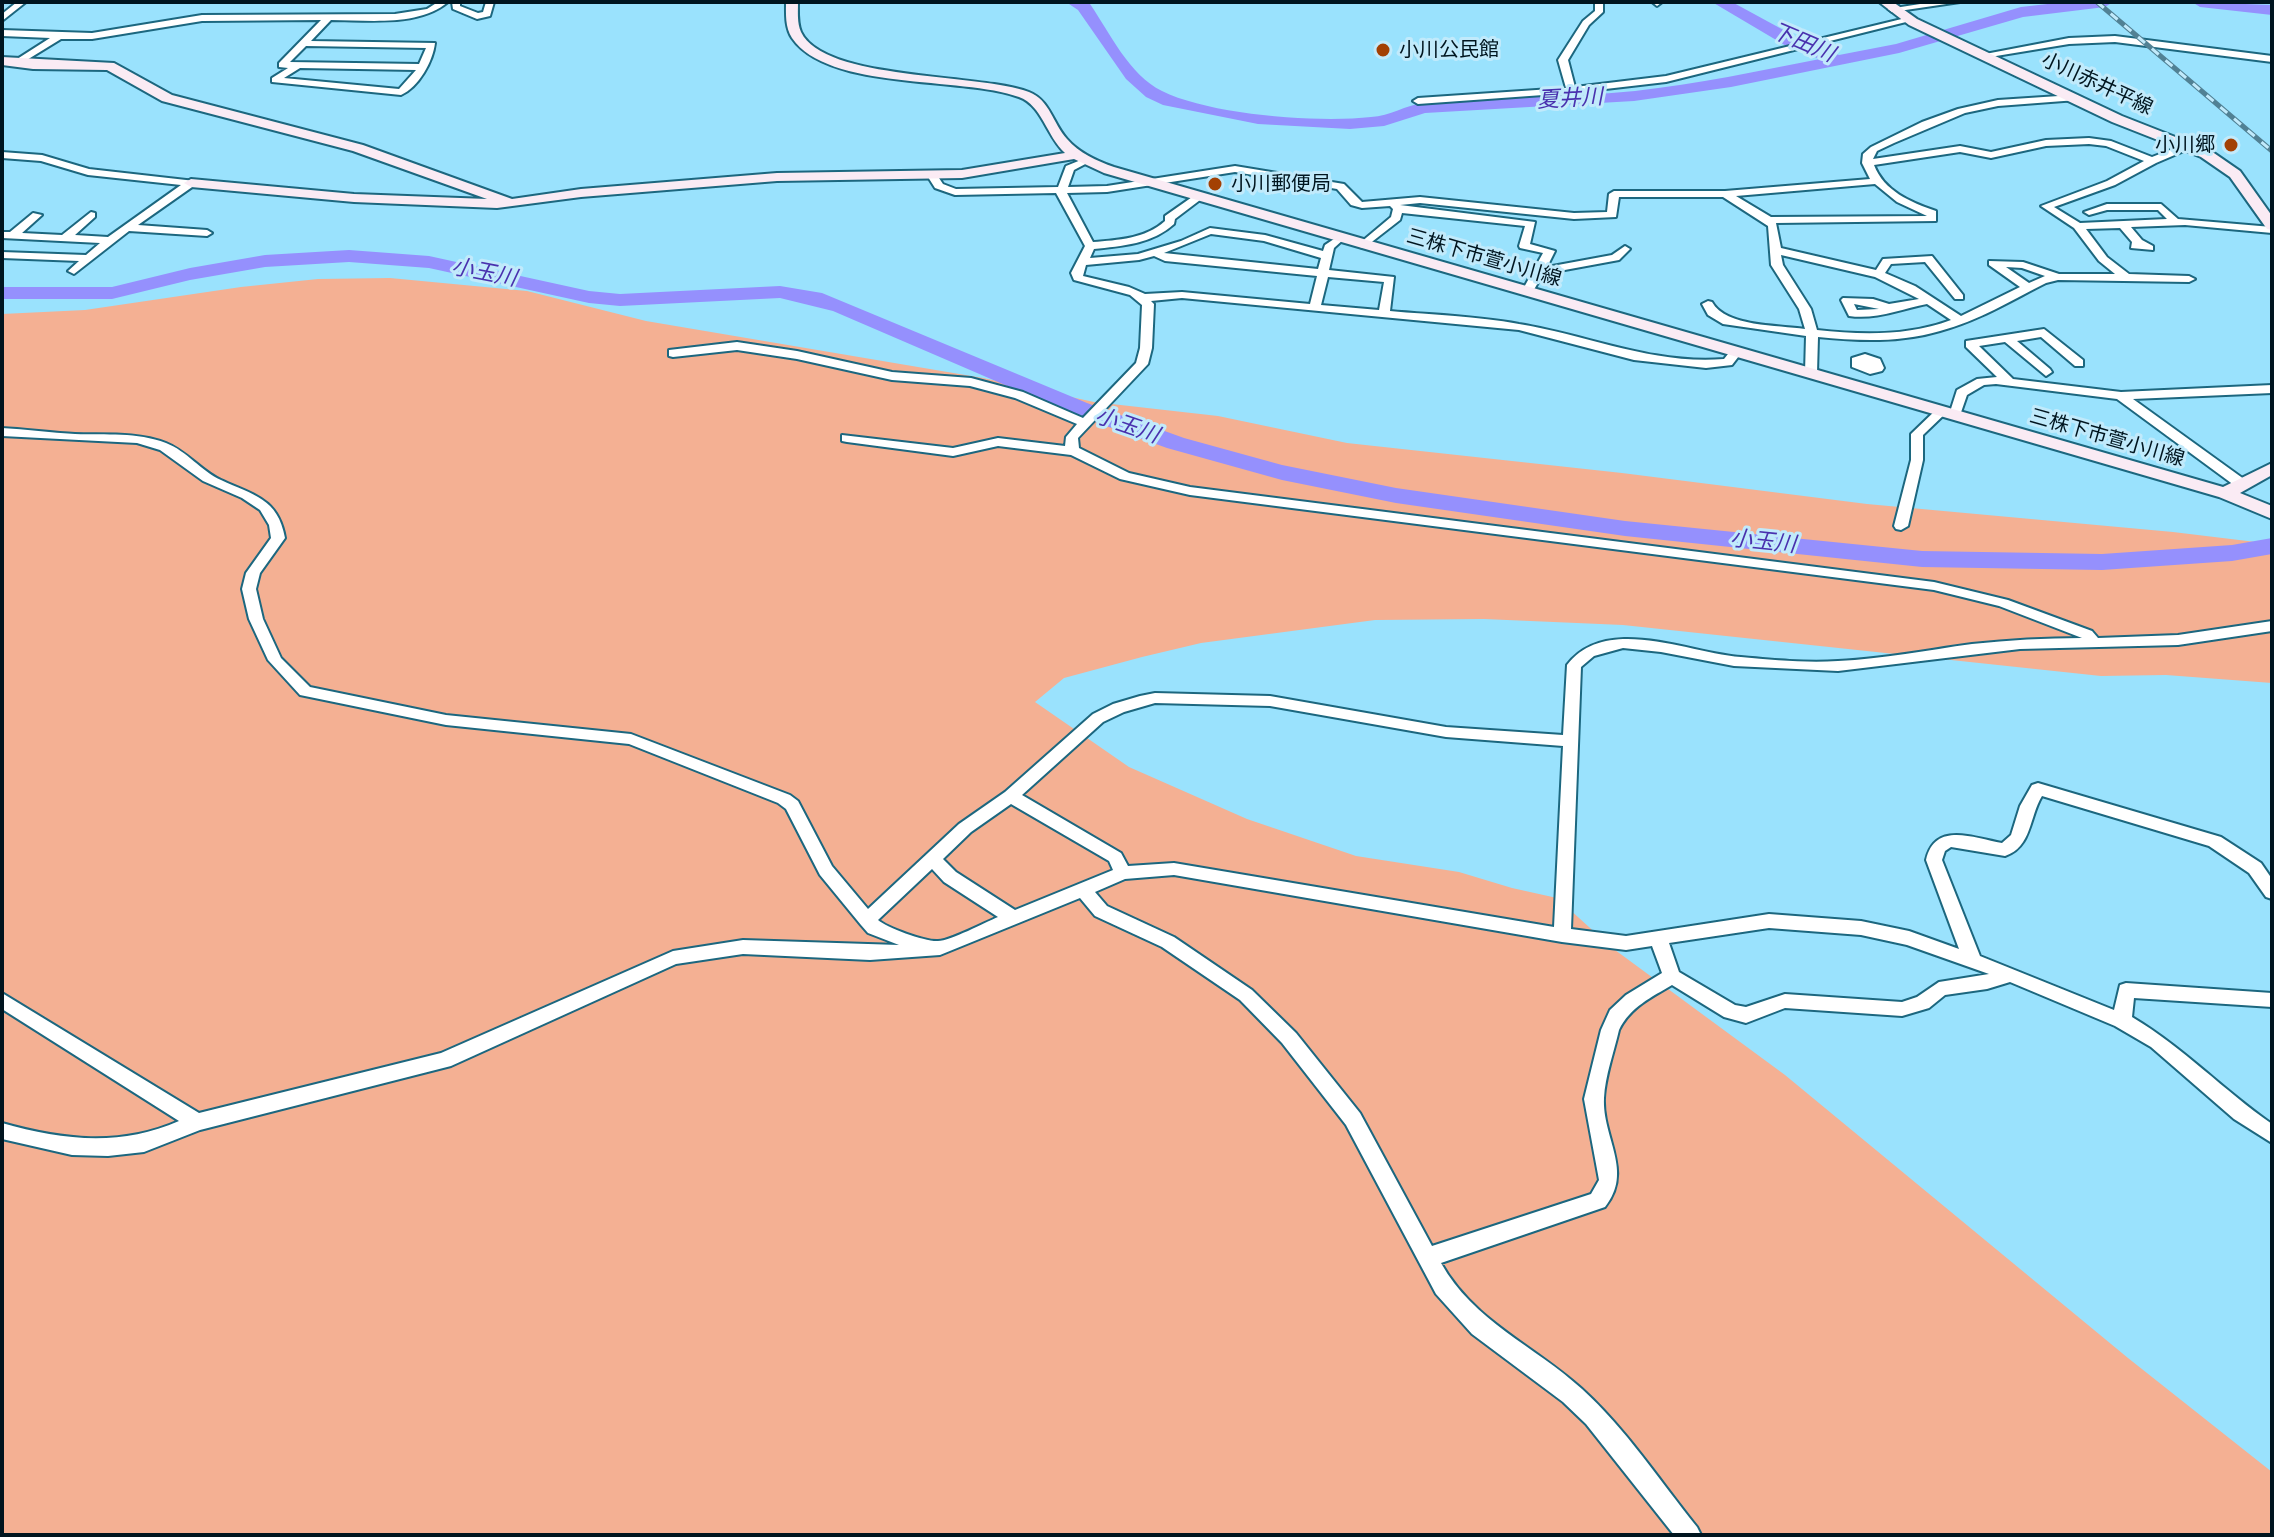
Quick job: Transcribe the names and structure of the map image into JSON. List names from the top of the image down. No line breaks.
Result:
{"streets":{"main road":["小川赤井平線","三株下市萱小川線"]},"water":["下田川","夏井川","小玉川"],"places":["小川公民館","小川郷","小川郵便局"]}
